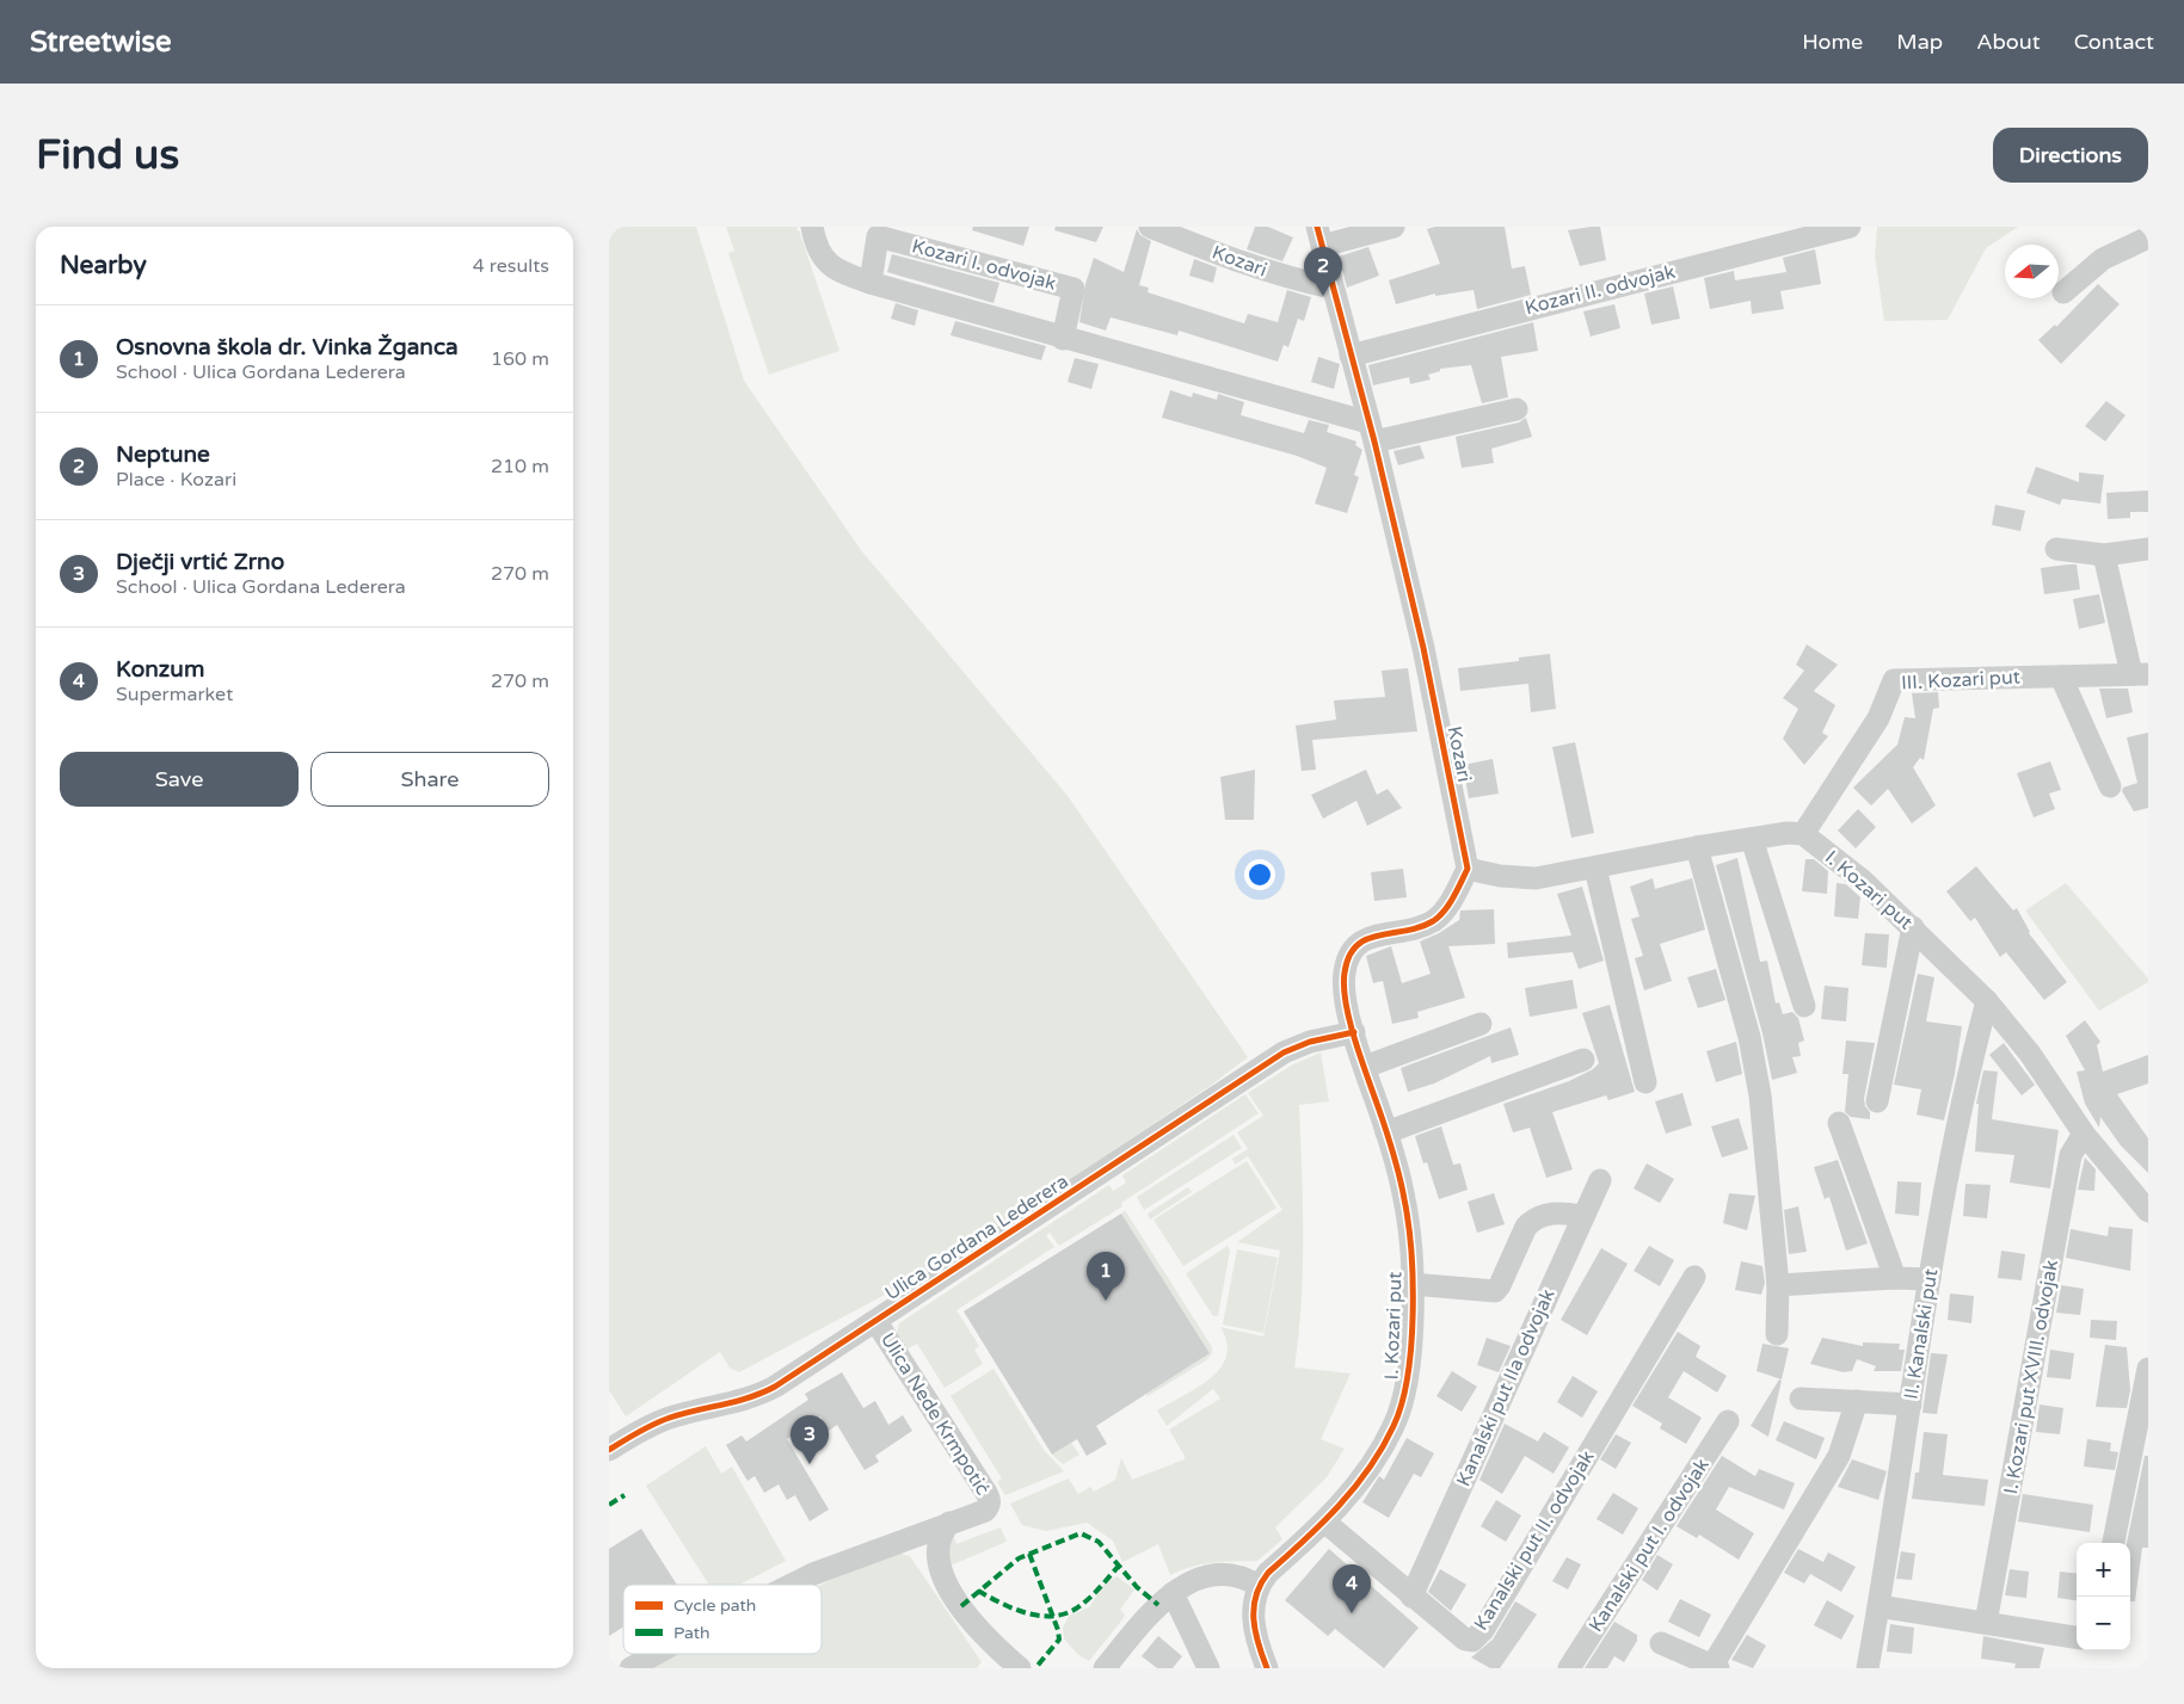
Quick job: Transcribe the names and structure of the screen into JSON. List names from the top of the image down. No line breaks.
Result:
{"streets":{"street":["Kozari","Kozari I. odvojak","Kozari II. odvojak","III. Kozari put","I. Kozari put","Ulica Gordana Lederera","II. Kanalski put","I. Kozari put XVIII. odvojak","Kanalski put IIa odvojak","Ulica Nede Krmpotić","Kanalski put II. odvojak","Kanalski put I. odvojak"]},"crossings":[["Kozari","Kozari II. odvojak"],["III. Kozari put","I. Kozari put"],["I. Kozari put","II. Kanalski put"],["I. Kozari put","I. Kozari put XVIII. odvojak"],["I. Kozari put","Kanalski put II. odvojak"],["Ulica Gordana Lederera","Ulica Nede Krmpotić"],["Kanalski put IIa odvojak","Kanalski put II. odvojak"]],"legend":["Cycle path","Path"],"north":"left","page":{"header":"Streetwise","nav":["Home","Map","About","Contact"],"buttons":["Directions",["Save","Share"]],"title":"Find us","heading":["Nearby","4 results"],"pins":["2","1","3","4"],"list":[{"mark":"1","name":"Osnovna škola dr. Vinka Žganca","note":"School · Ulica Gordana Lederera","value":"160 m"},{"mark":"2","name":"Neptune","note":"Place · Kozari","value":"210 m"},{"mark":"3","name":"Dječji vrtić Zrno","note":"School · Ulica Gordana Lederera","value":"270 m"},{"mark":"4","name":"Konzum","note":"Supermarket","value":"270 m"}],"map_buttons":["+","−"]}}
